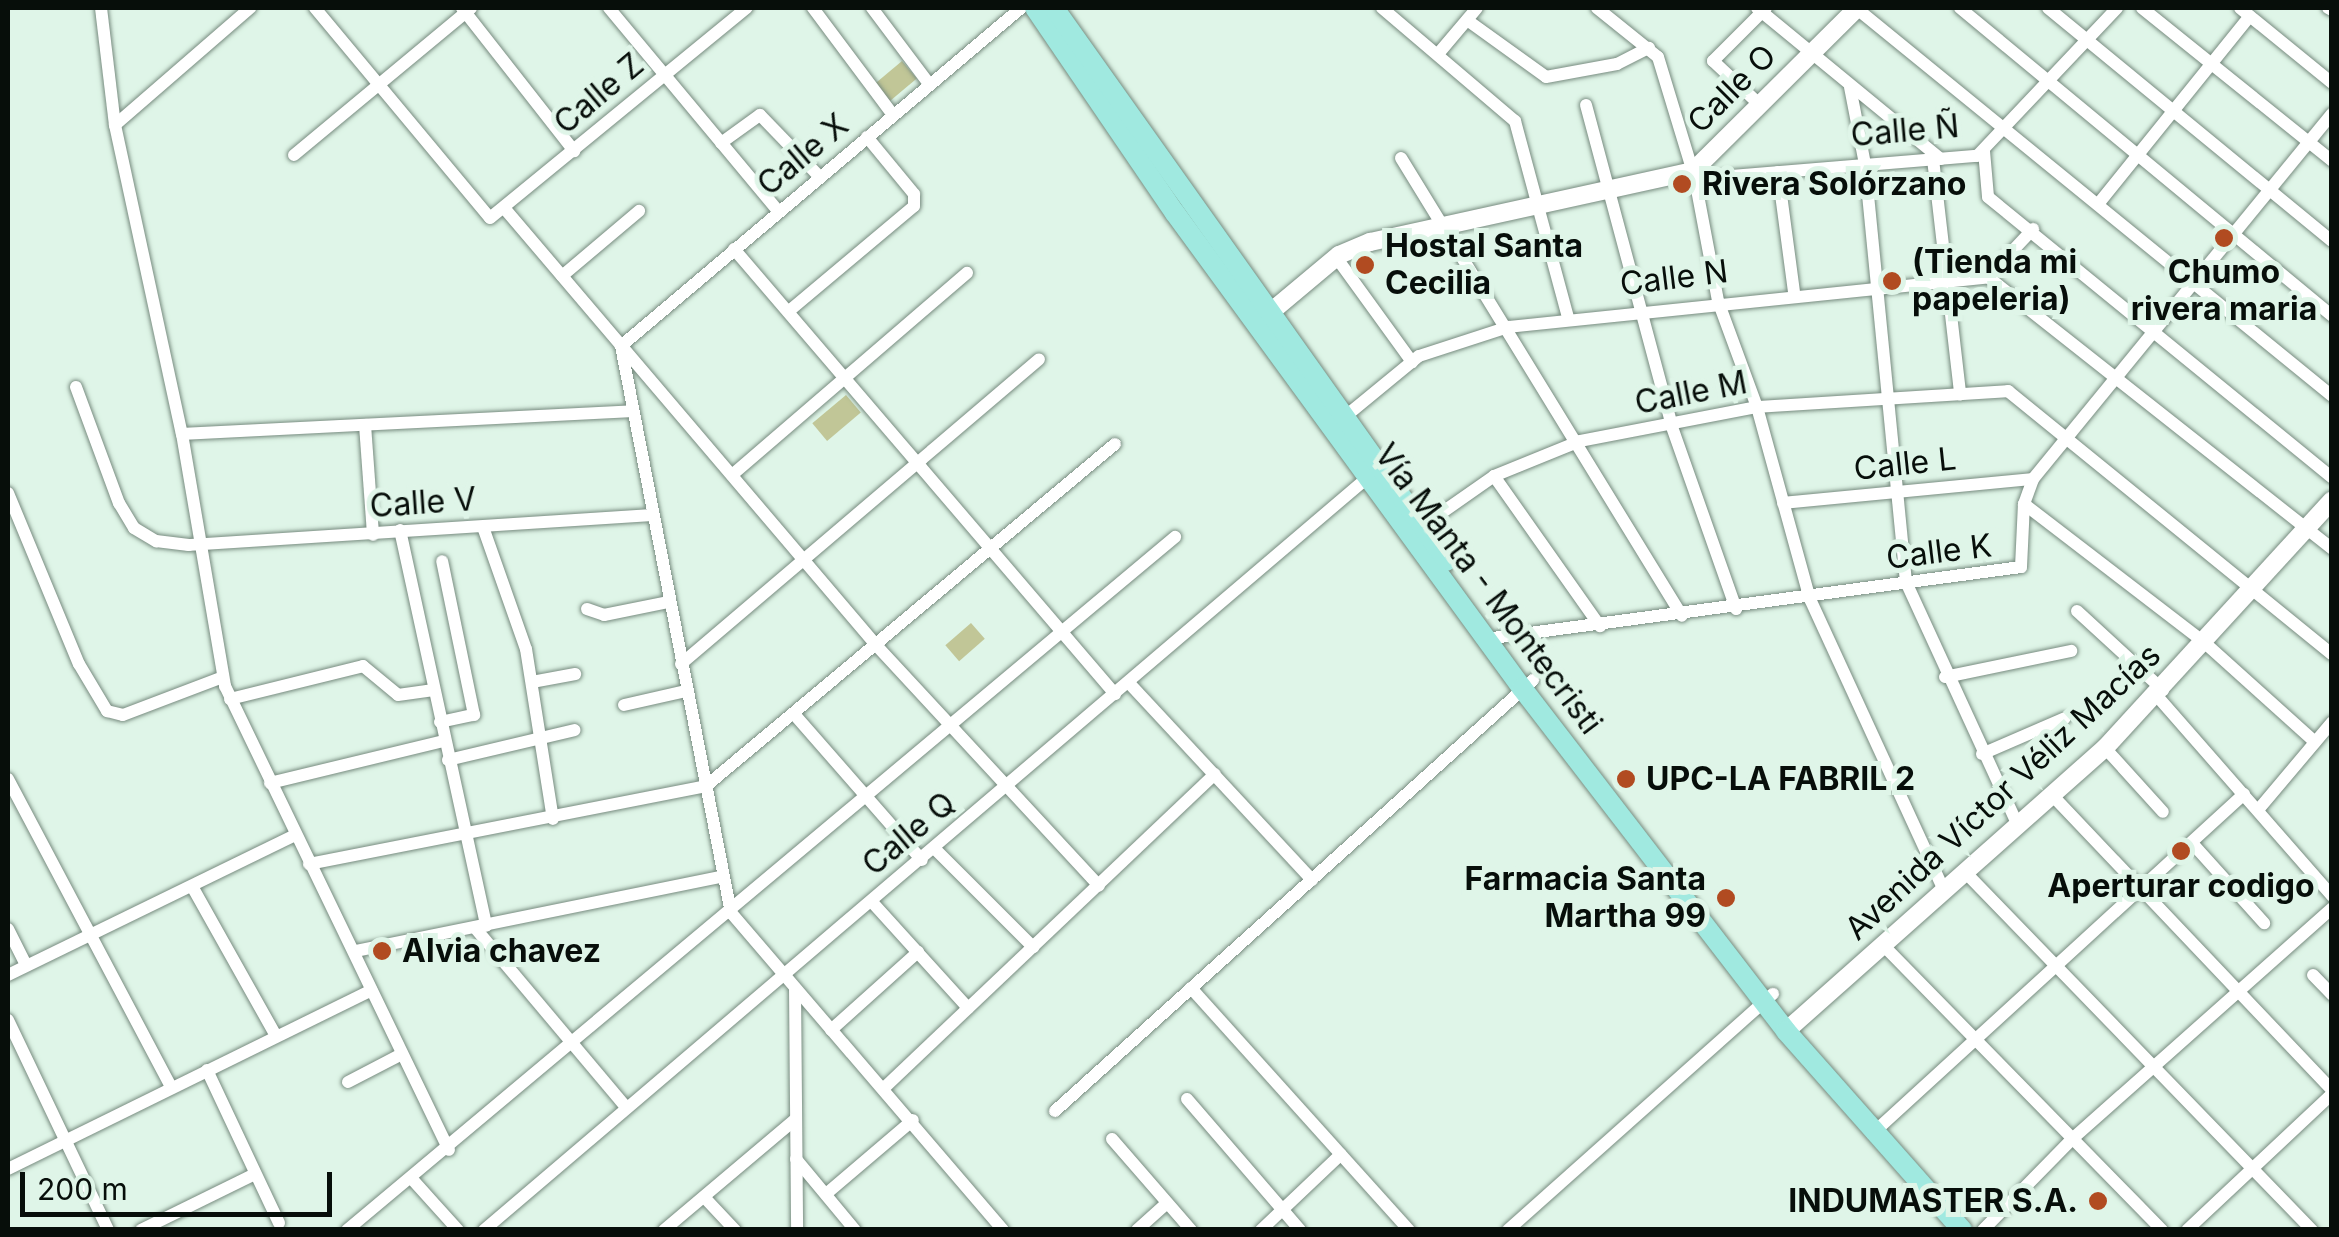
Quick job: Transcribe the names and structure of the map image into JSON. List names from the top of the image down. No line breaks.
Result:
{"streets":{"main road":["Vía Manta - Montecristi"],"street":["Calle O","Calle Z","Calle Ñ","Calle X","Calle N","Calle M","Calle L","Calle V","Calle K","Avenida Víctor Véliz Macías","Calle Q"]},"crossings":[["Calle O","Calle Ñ"],["Calle Ñ","Vía Manta - Montecristi"],["Calle N","Vía Manta - Montecristi"],["Calle M","Calle K"],["Calle M","Vía Manta - Montecristi"],["Calle L","Calle K"],["Calle K","Vía Manta - Montecristi"],["Vía Manta - Montecristi","Avenida Víctor Véliz Macías"],["Vía Manta - Montecristi","Calle Q"]],"places":["Rivera Solórzano","Chumo rivera maria","Hostal Santa Cecilia","(Tienda mi papeleria)","UPC-LA FABRIL 2","Aperturar codigo","Farmacia Santa Martha 99","Alvia chavez","INDUMASTER S.A."],"scale_bar":"200 m"}
